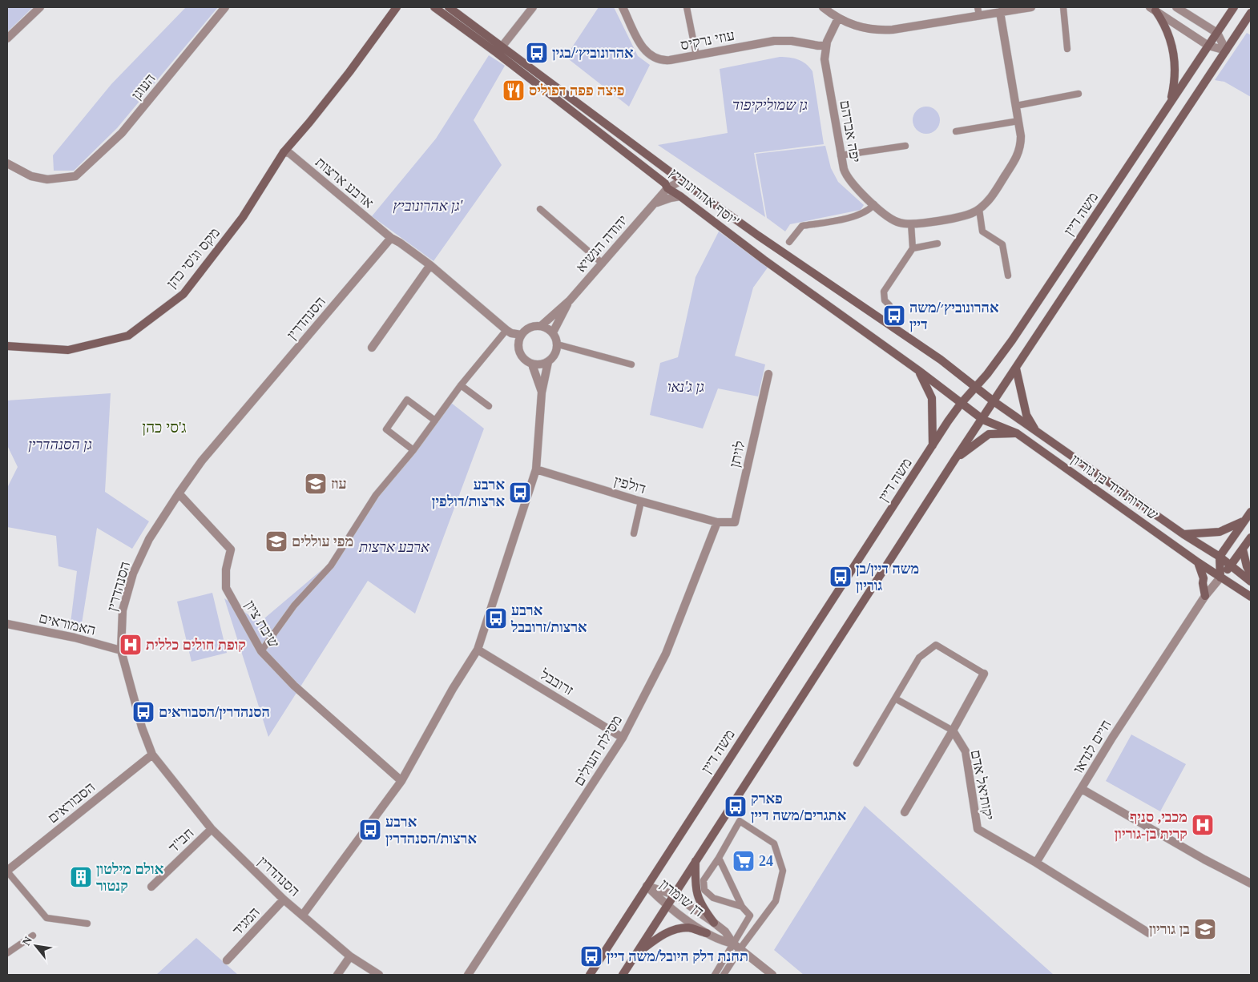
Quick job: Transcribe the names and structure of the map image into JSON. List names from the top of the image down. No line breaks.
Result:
{"streets":{"street":["עוזי נרקיס","העוגן","יפה אברהם","ארבע ארצות","יוסף אהרונוביץ'","משה דיין","יהודה הנשיא","מקס וג'סי כהן","הסנהדרין","לויתן","דולפין","שדרות דוד בן גוריון","האמוראים","שיבת ציון","זרובבל","חיים לנדאו","מסילת העולים","יקותיאל אדם","הסבוראים","חב\"ד","דן שומרון","המגיד"]},"crossings":[["עוזי נרקיס","יפה אברהם"],["ארבע ארצות","יהודה הנשיא"],["ארבע ארצות","מקס וג'סי כהן"],["ארבע ארצות","הסנהדרין"],["יוסף אהרונוביץ'","משה דיין"],["יוסף אהרונוביץ'","יהודה הנשיא"],["יוסף אהרונוביץ'","שדרות דוד בן גוריון"],["משה דיין","שדרות דוד בן גוריון"],["משה דיין","דן שומרון"],["הסנהדרין","האמוראים"],["הסנהדרין","שיבת ציון"],["הסנהדרין","הסבוראים"],["הסנהדרין","חב\"ד"],["הסנהדרין","המגיד"],["לויתן","דולפין"],["לויתן","מסילת העולים"],["דולפין","מסילת העולים"],["שדרות דוד בן גוריון","חיים לנדאו"],["זרובבל","מסילת העולים"]],"districts":["ג'סי כהן"],"parks":["גן שמוליקיפוד","גן אהרונוביץ'","גן ג'נאו","גן הסנהדרין","ארבע ארצות"],"places":{"bus stop":["אהרונוביץ׳/בגין","אהרונוביץ׳/משה דיין","ארבע ארצות/דולפין","משה דיין/בן גוריון","ארבע ארצות/זרובבל","הסנהדרין/הסבוראים","פארק אתגרים/משה דיין","ארבע ארצות/הסנהדרין","תחנת דלק היובל/משה דיין"],"restaurant":["פיצה פפה דפוליס"],"school or university":["עוז","מפי עוללים","בן גוריון"],"hospital":["קופת חולים כללית","מכבי, סניף קרית בן-גוריון"],"supermarket":["24"],"building":["אולם מילטון קנטור"]},"north":"top left"}
